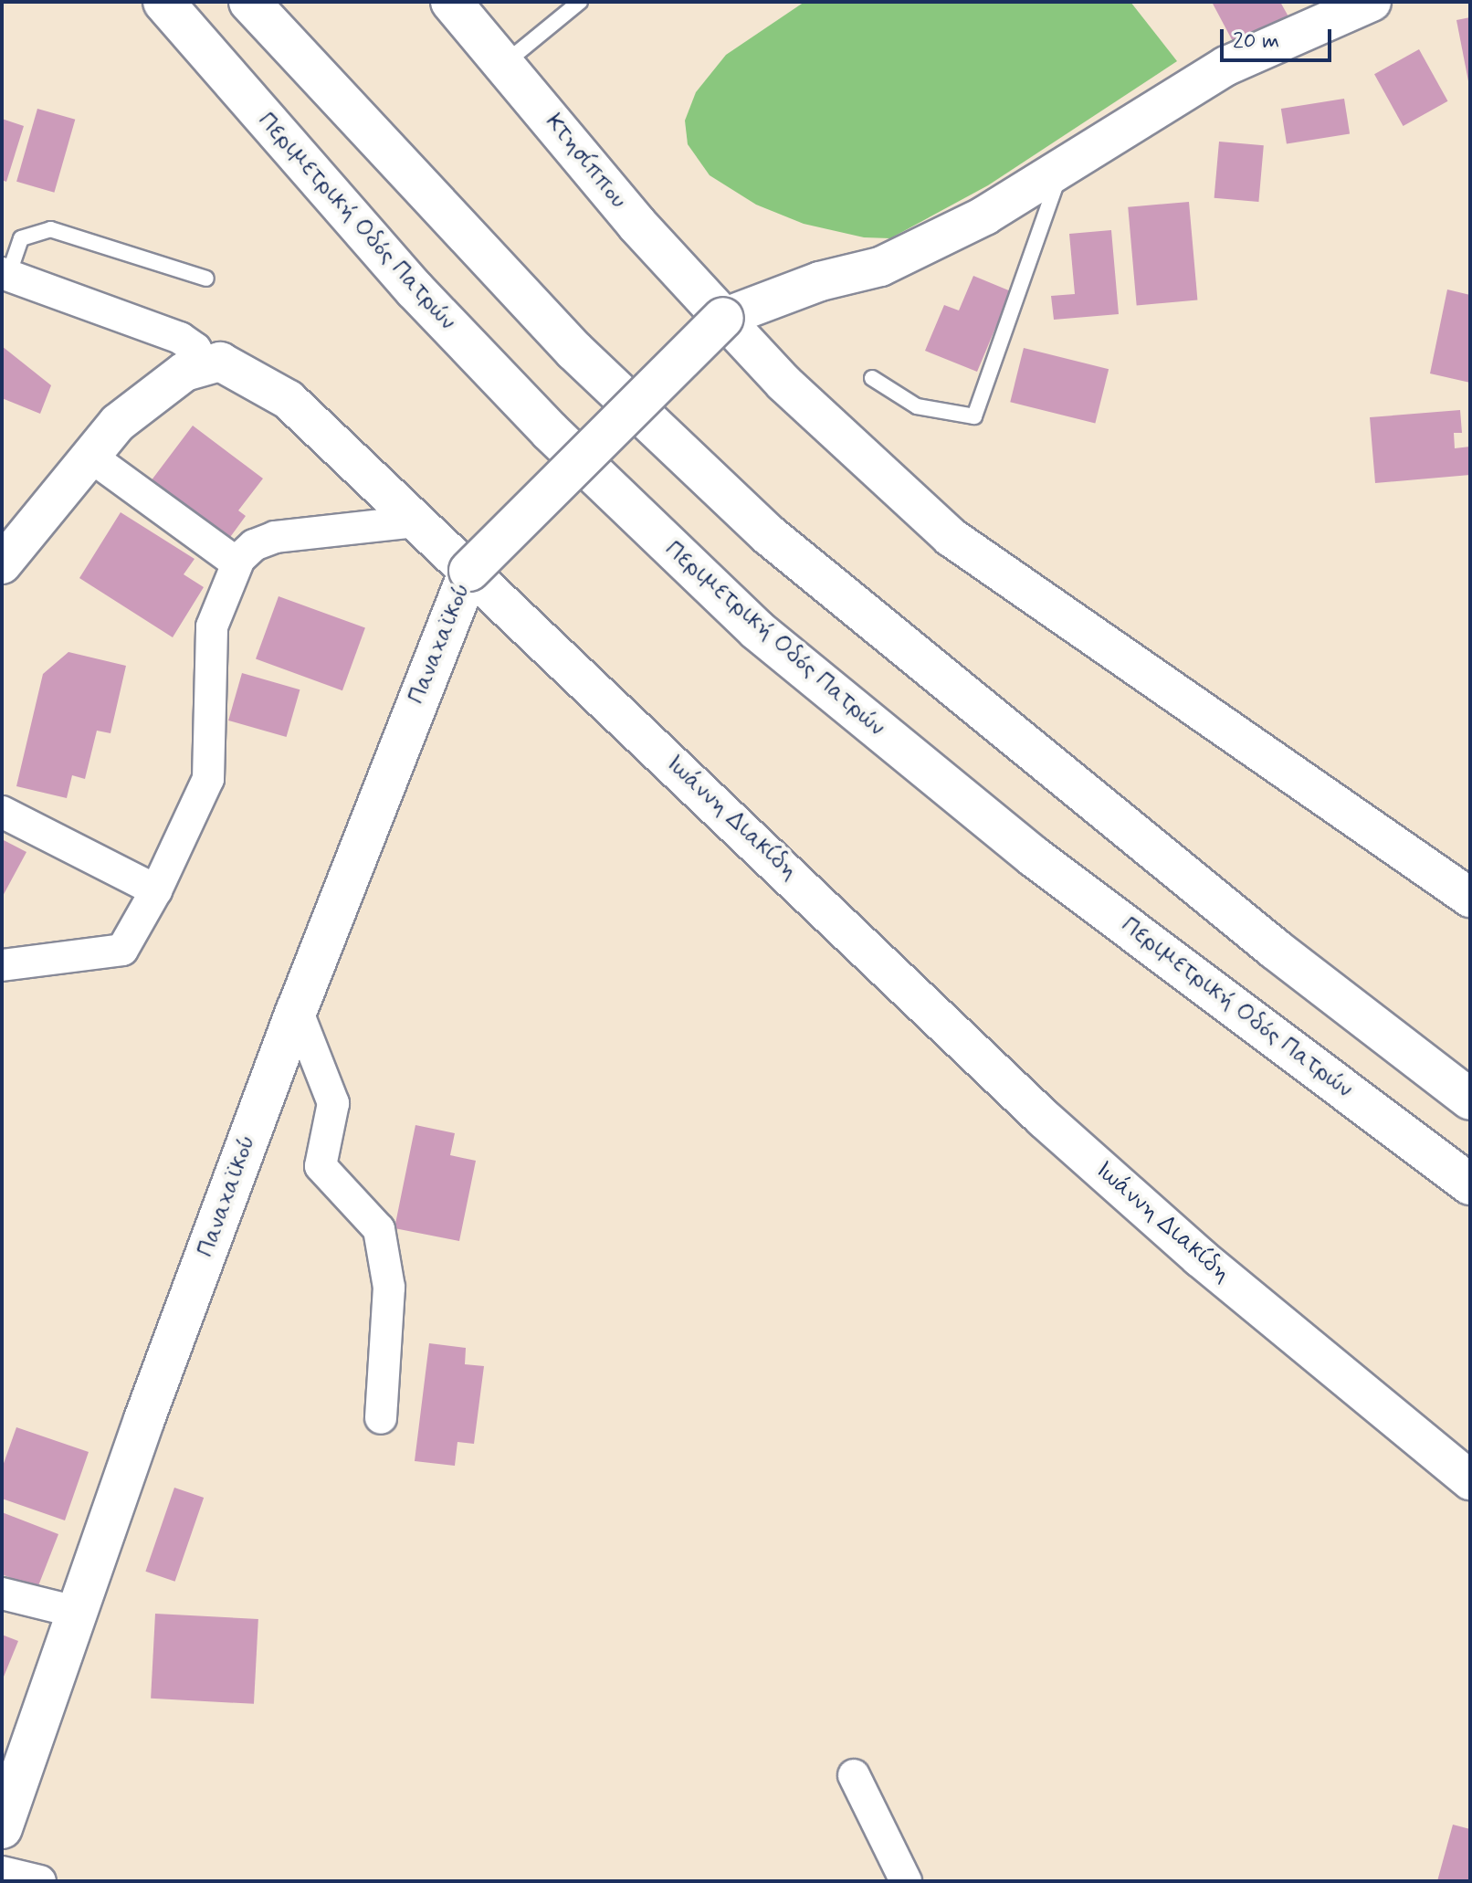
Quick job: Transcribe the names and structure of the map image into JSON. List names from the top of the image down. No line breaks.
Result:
{"streets":{"main road":["Κτησίππου","Περιμετρική Οδός Πατρών","Παναχαϊκού"],"street":["Ιωάννη Διακίδη"]},"crossings":[["Παναχαϊκού","Ιωάννη Διακίδη"]],"scale_bar":"20 m"}
